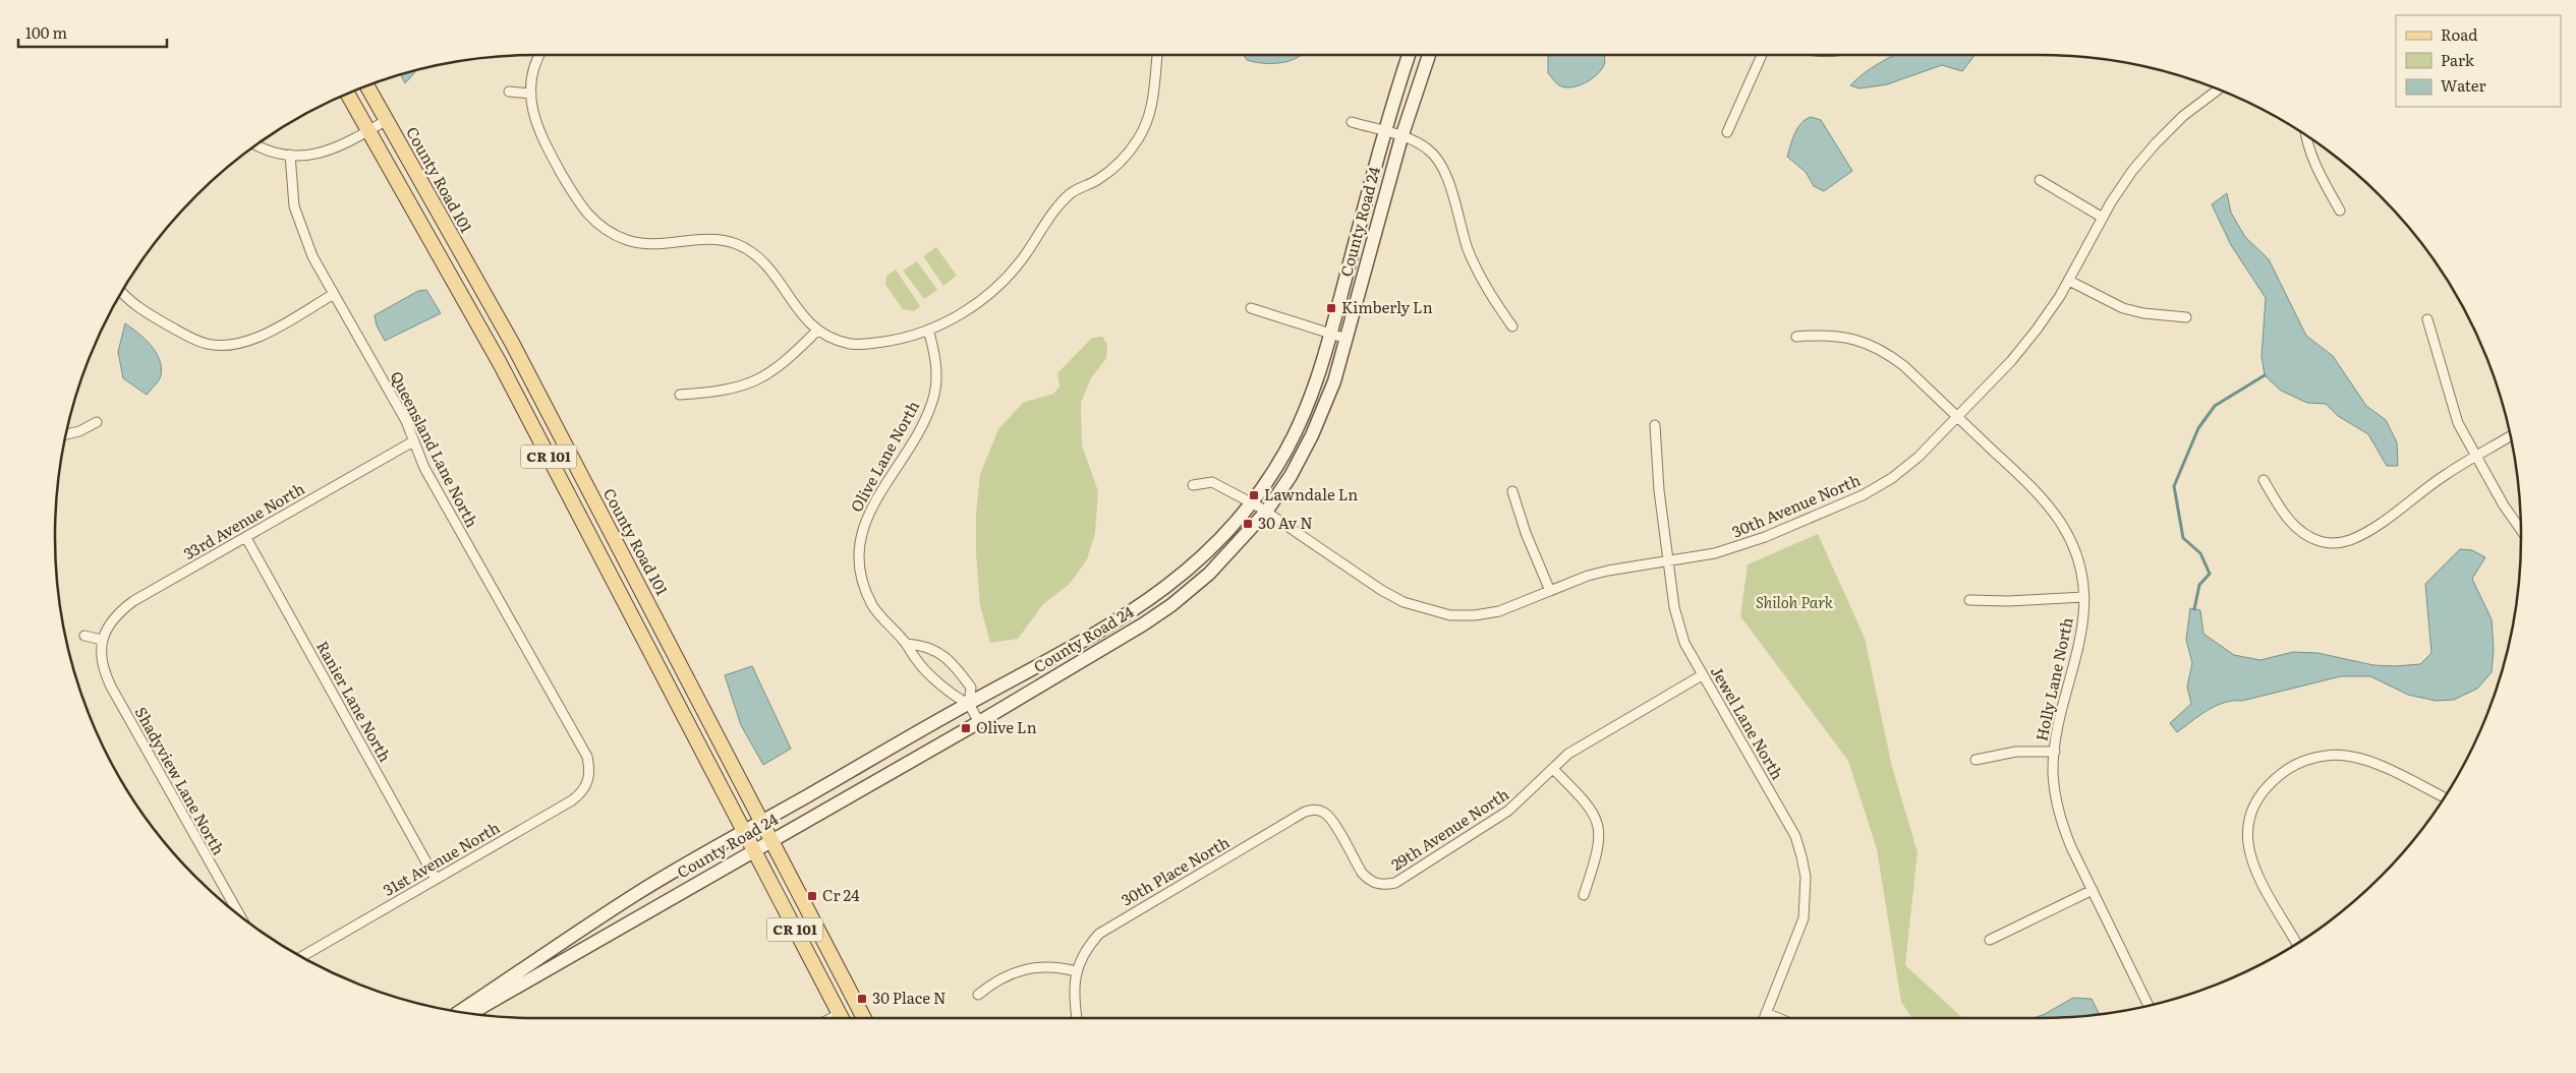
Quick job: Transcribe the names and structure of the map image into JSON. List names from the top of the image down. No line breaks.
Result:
{"streets":{"main road":["County Road 101","CR 101"],"street":["County Road 24","Queensland Lane North","Olive Lane North","30th Avenue North","33rd Avenue North","Holly Lane North","Ranier Lane North","Jewel Lane North","Shadyview Lane North","29th Avenue North","31st Avenue North","30th Place North"]},"crossings":[["County Road 101","County Road 24"],["County Road 24","CR 101"],["County Road 24","Olive Lane North"],["County Road 24","30th Avenue North"],["Queensland Lane North","33rd Avenue North"],["Queensland Lane North","31st Avenue North"],["30th Avenue North","Holly Lane North"],["30th Avenue North","Jewel Lane North"],["33rd Avenue North","Ranier Lane North"],["33rd Avenue North","Shadyview Lane North"],["Ranier Lane North","31st Avenue North"],["Jewel Lane North","29th Avenue North"],["29th Avenue North","30th Place North"]],"parks":["Shiloh Park"],"places":{"transit":["Kimberly Ln","Lawndale Ln","30 Av N","Olive Ln","Cr 24","30 Place N"]},"legend":["Road","Park","Water"],"scale_bar":"100 m"}
